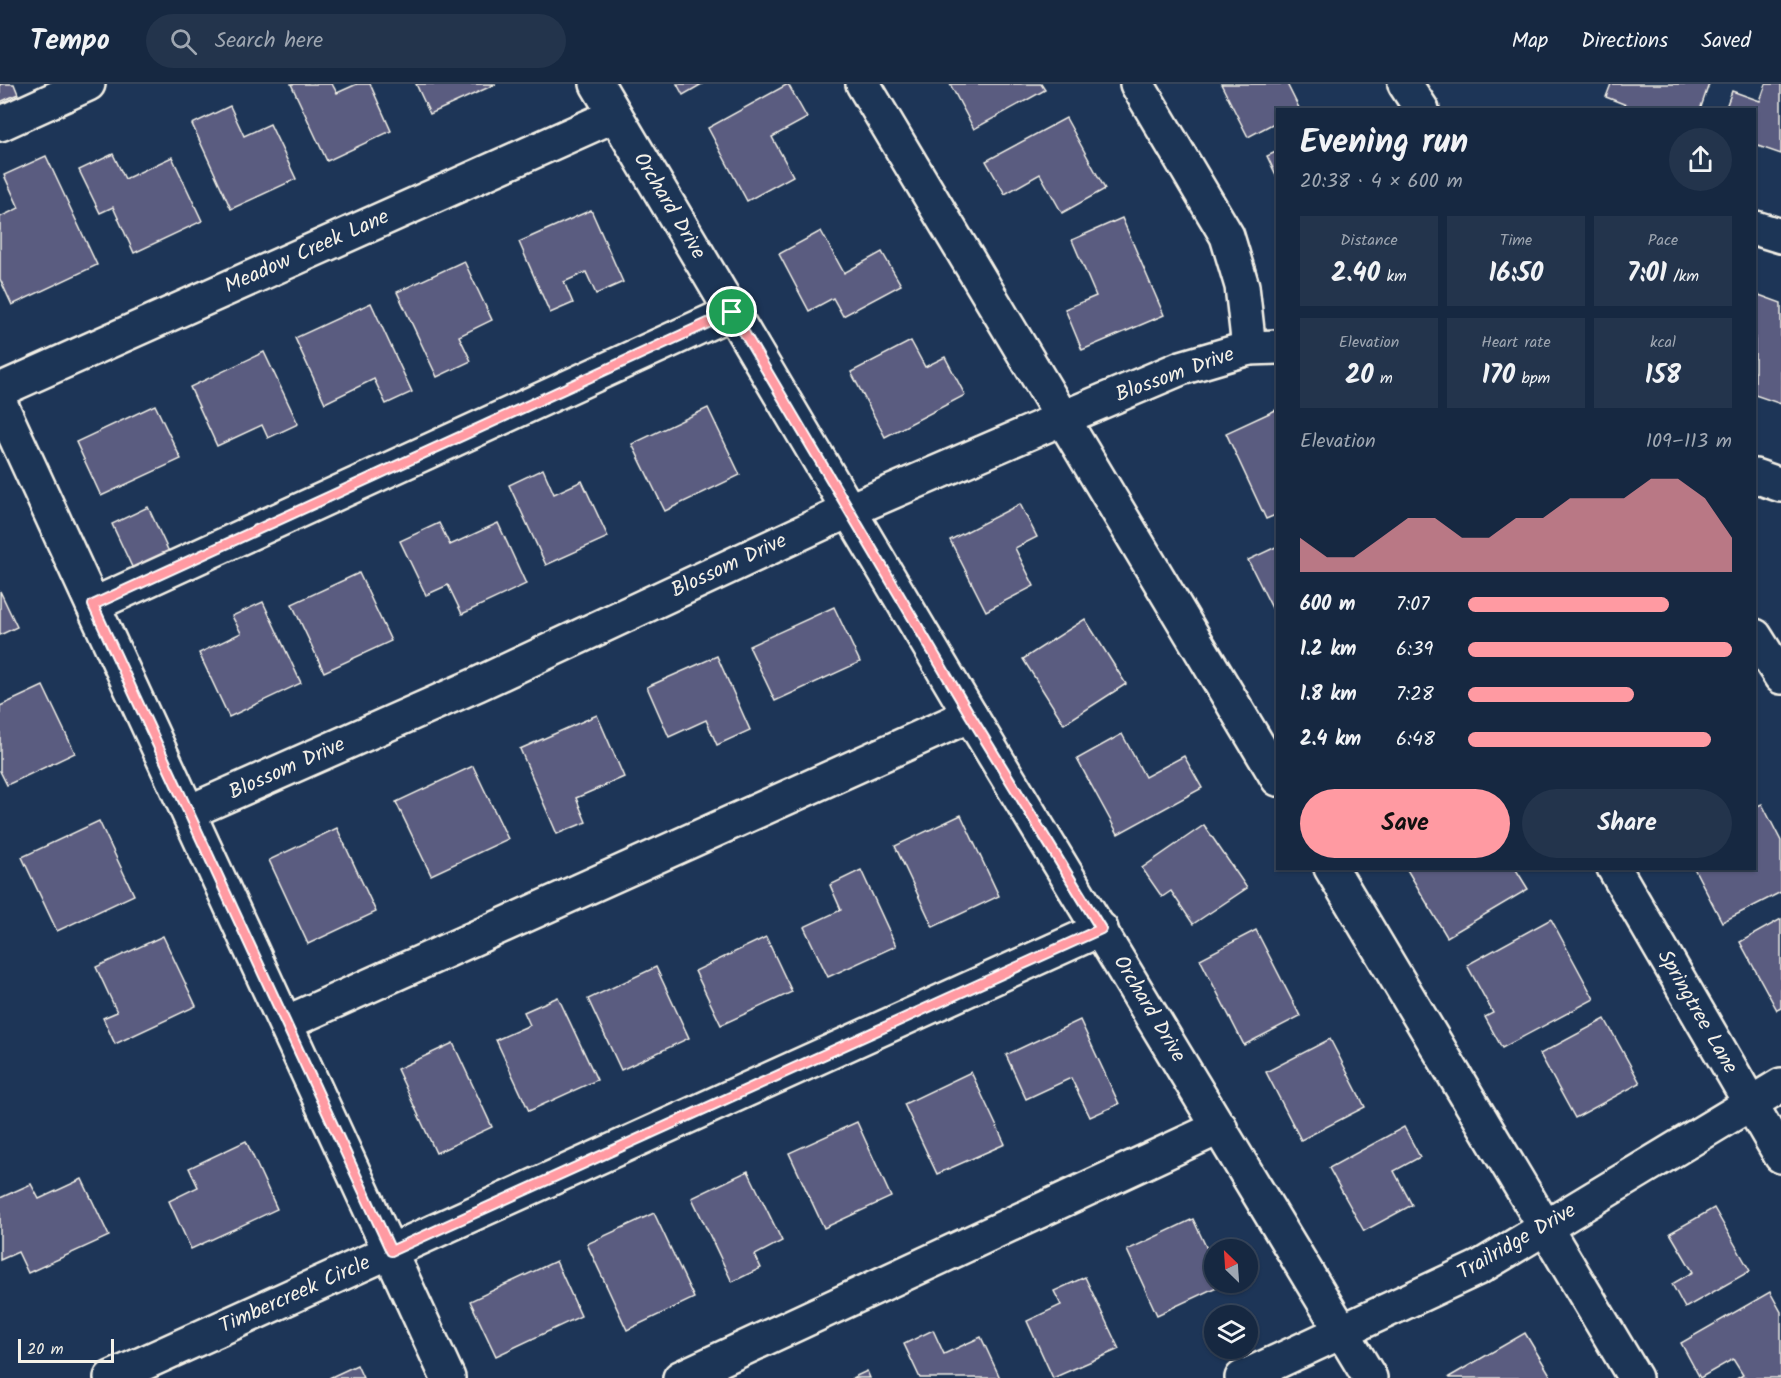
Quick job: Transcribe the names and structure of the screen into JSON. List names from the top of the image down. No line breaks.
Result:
{"streets":{"street":["Orchard Drive","Meadow Creek Lane","Blossom Drive","Springtree Lane","Trailridge Drive","Timbercreek Circle"]},"crossings":[["Orchard Drive","Meadow Creek Lane"],["Orchard Drive","Blossom Drive"],["Orchard Drive","Trailridge Drive"],["Orchard Drive","Timbercreek Circle"],["Springtree Lane","Trailridge Drive"]],"scale_bar":"20 m","north":"top left","page":{"header":"Tempo","search":"Search here","nav":["Map","Directions","Saved"],"heading":["Evening run","20:38 · 4 × 600 m"],"stats":[["Distance","2.40 km"],["Time","16:50"],["Pace","7:01 /km"],["Elevation","20 m"],["Heart rate","170 bpm"],["kcal","158"]],"chart":["Elevation","109–113 m"],"list":[{"name":"600 m","note":"7:07"},{"name":"1.2 km","note":"6:39"},{"name":"1.8 km","note":"7:28"},{"name":"2.4 km","note":"6:48"}],"buttons":["Save","Share"],"scale":"20 m"}}
